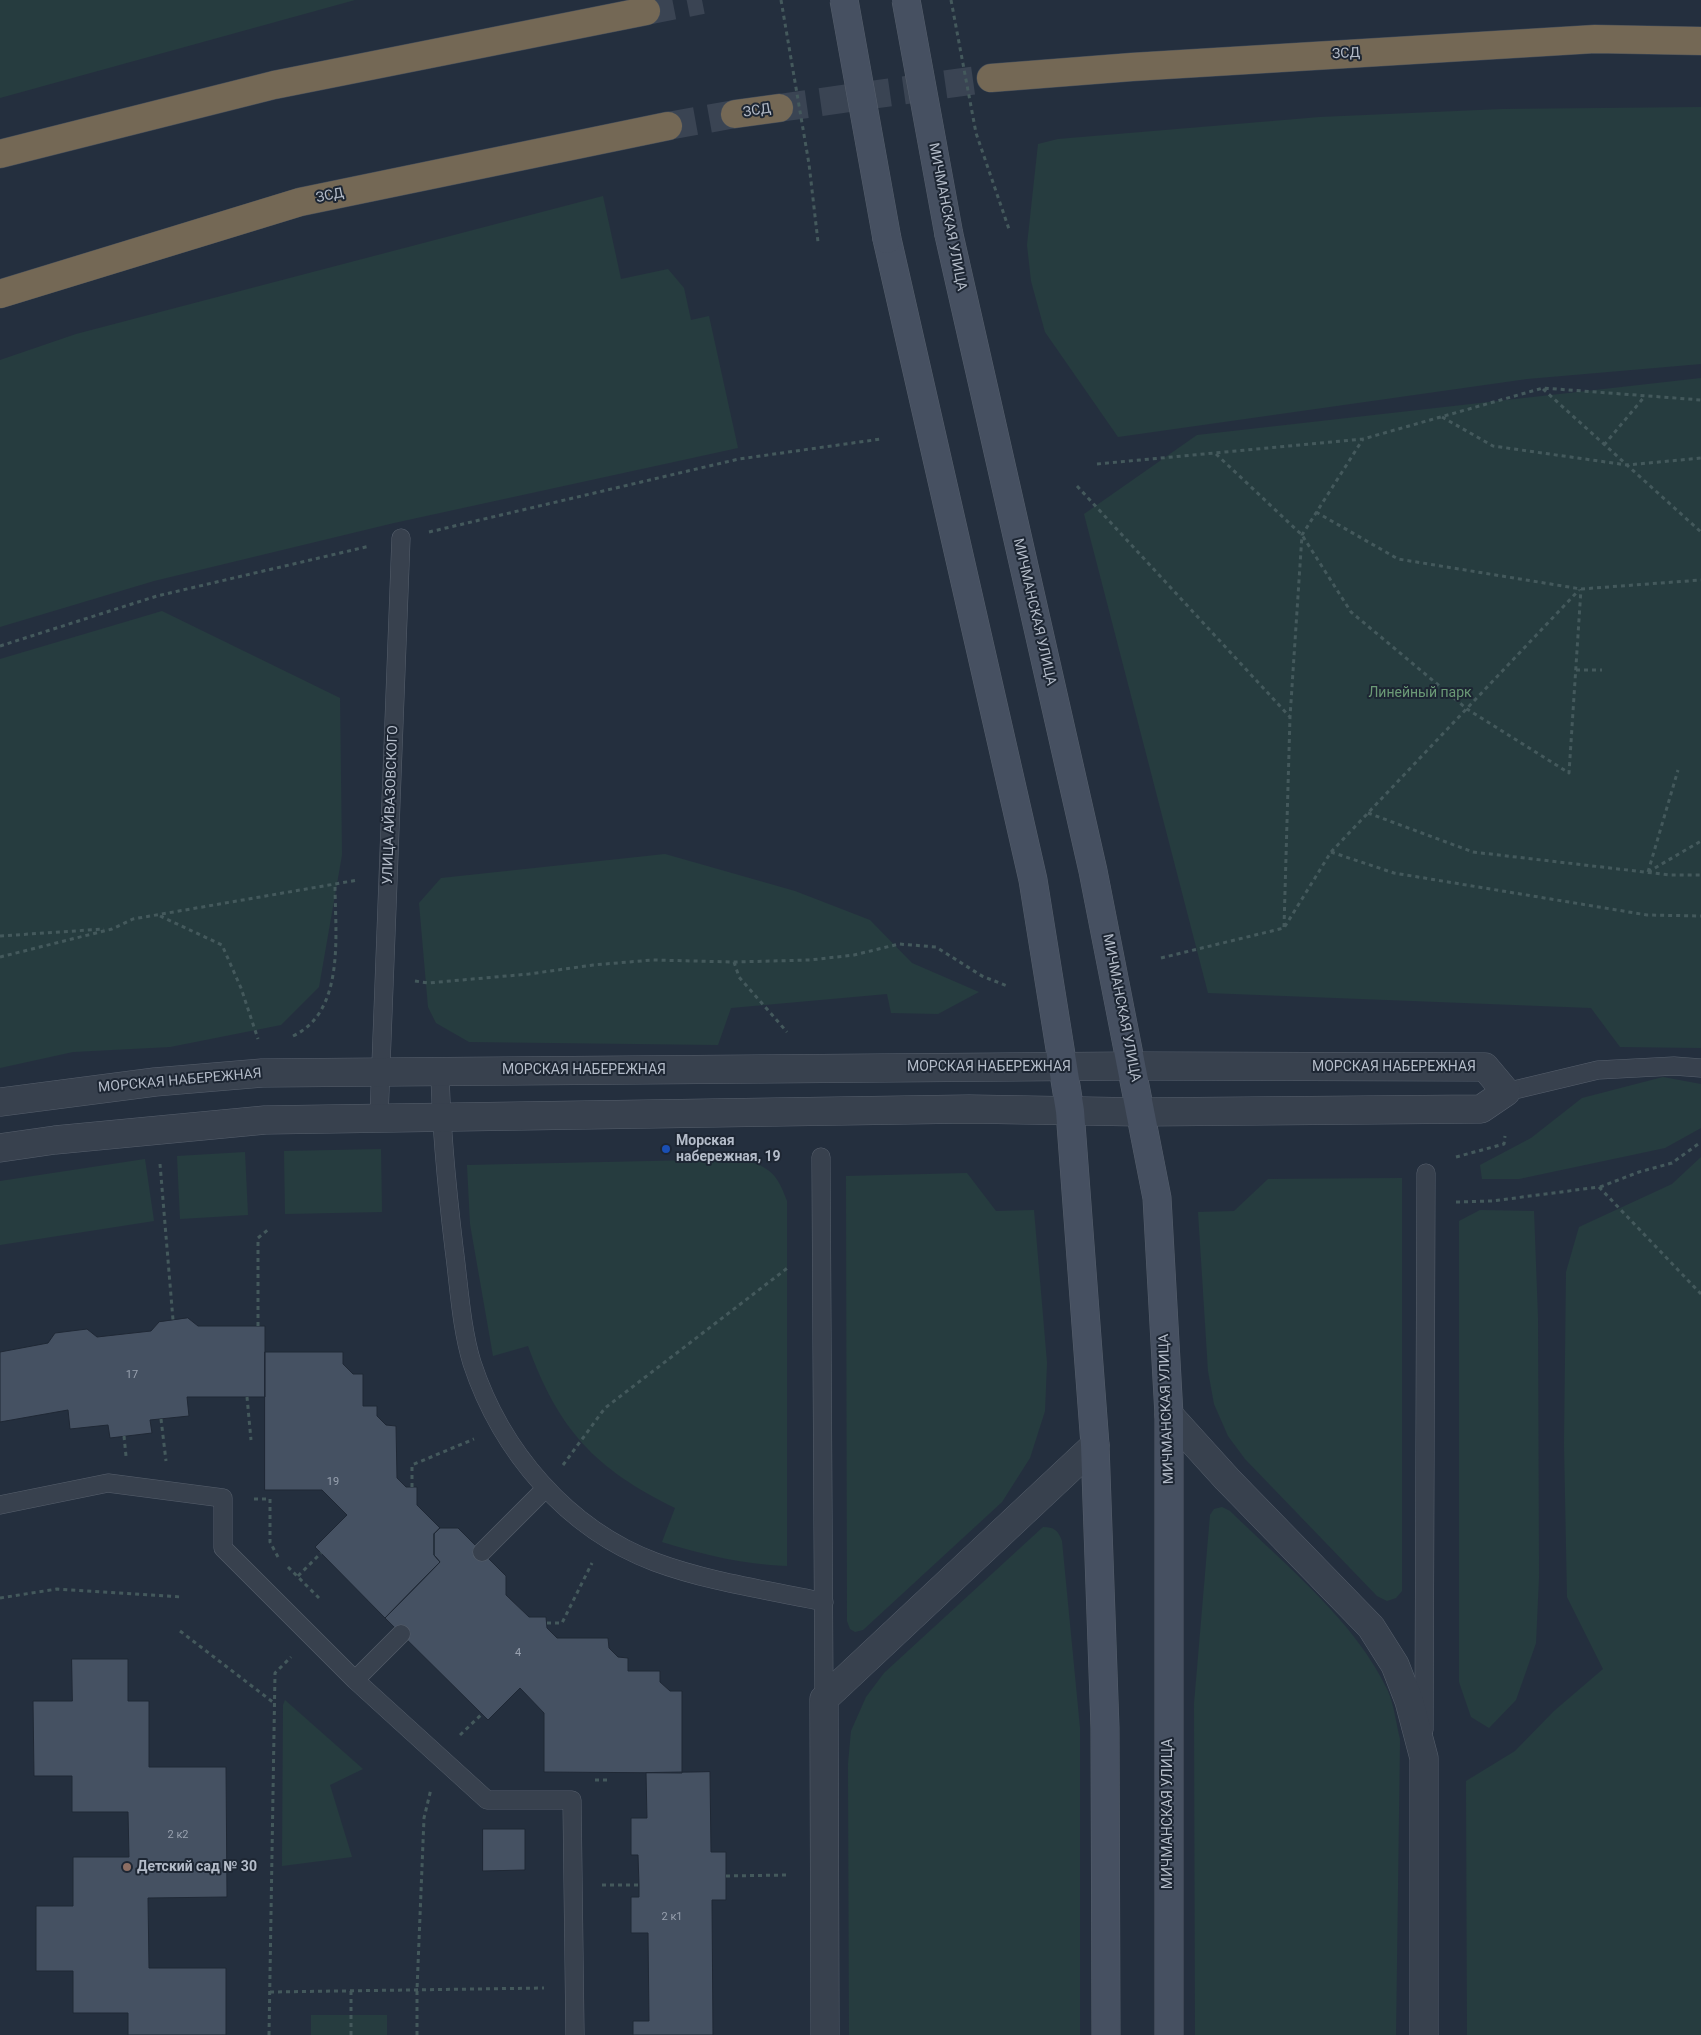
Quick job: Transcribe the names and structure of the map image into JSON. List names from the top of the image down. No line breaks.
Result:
{"streets":{"highway":["ЗСД"],"main road":["МИЧМАНСКАЯ УЛИЦА"],"street":["МОРСКАЯ НАБЕРЕЖНАЯ"],"lane":["УЛИЦА АЙВАЗОВСКОГО"]},"crossings":[["МИЧМАНСКАЯ УЛИЦА","МОРСКАЯ НАБЕРЕЖНАЯ"],["УЛИЦА АЙВАЗОВСКОГО","МОРСКАЯ НАБЕРЕЖНАЯ"]],"parks":["Линейный парк"],"places":["Морская набережная, 19","Детский сад № 30"],"house_numbers":["17","19","4","2 к2","2 к1"]}
